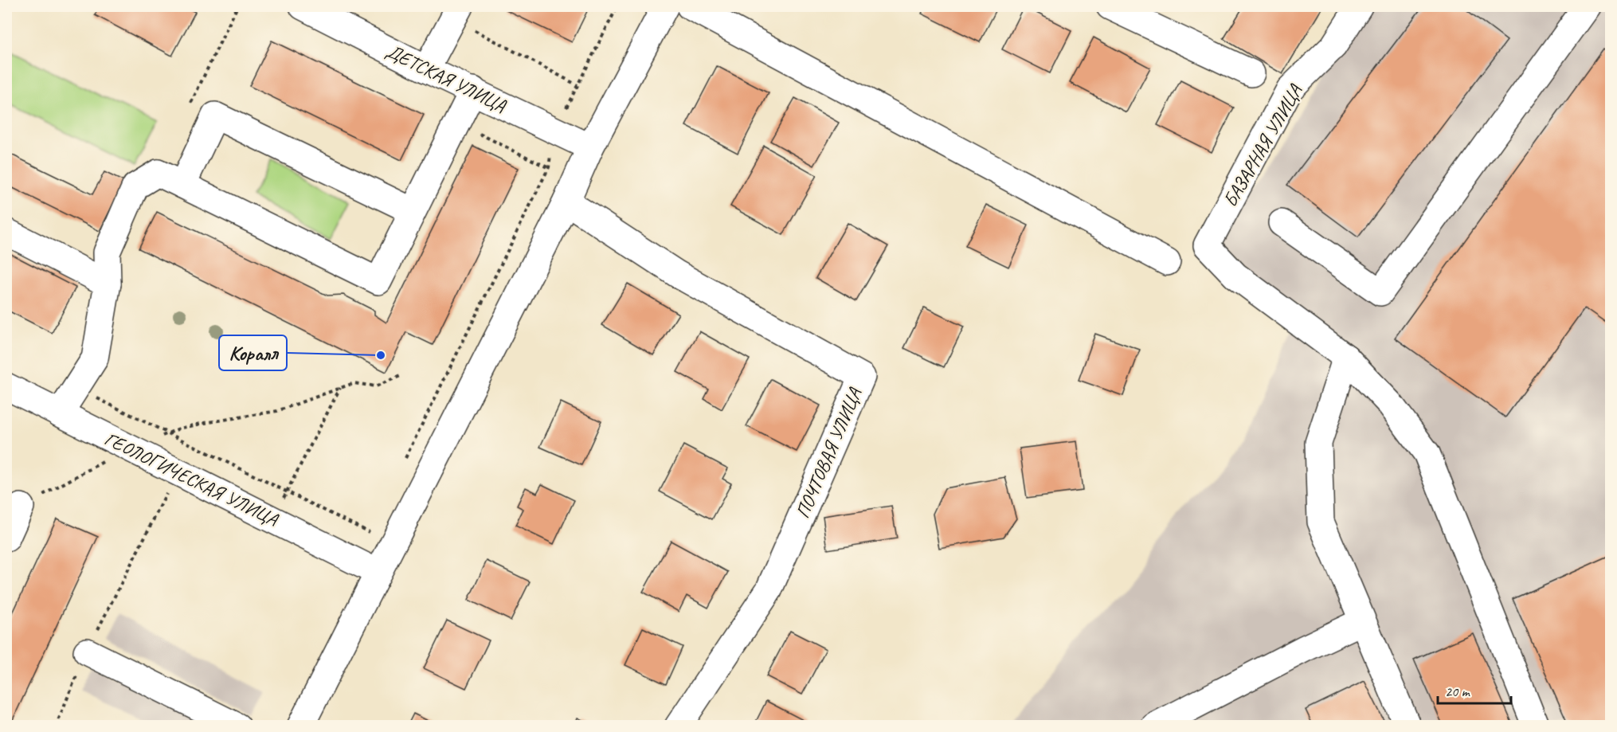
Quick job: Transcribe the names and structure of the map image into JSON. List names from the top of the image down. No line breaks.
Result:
{"streets":{"street":["ДЕТСКАЯ УЛИЦА","БАЗАРНАЯ УЛИЦА","ПОЧТОВАЯ УЛИЦА","ГЕОЛОГИЧЕСКАЯ УЛИЦА"]},"places":["Коралл"],"scale_bar":"20 m"}
